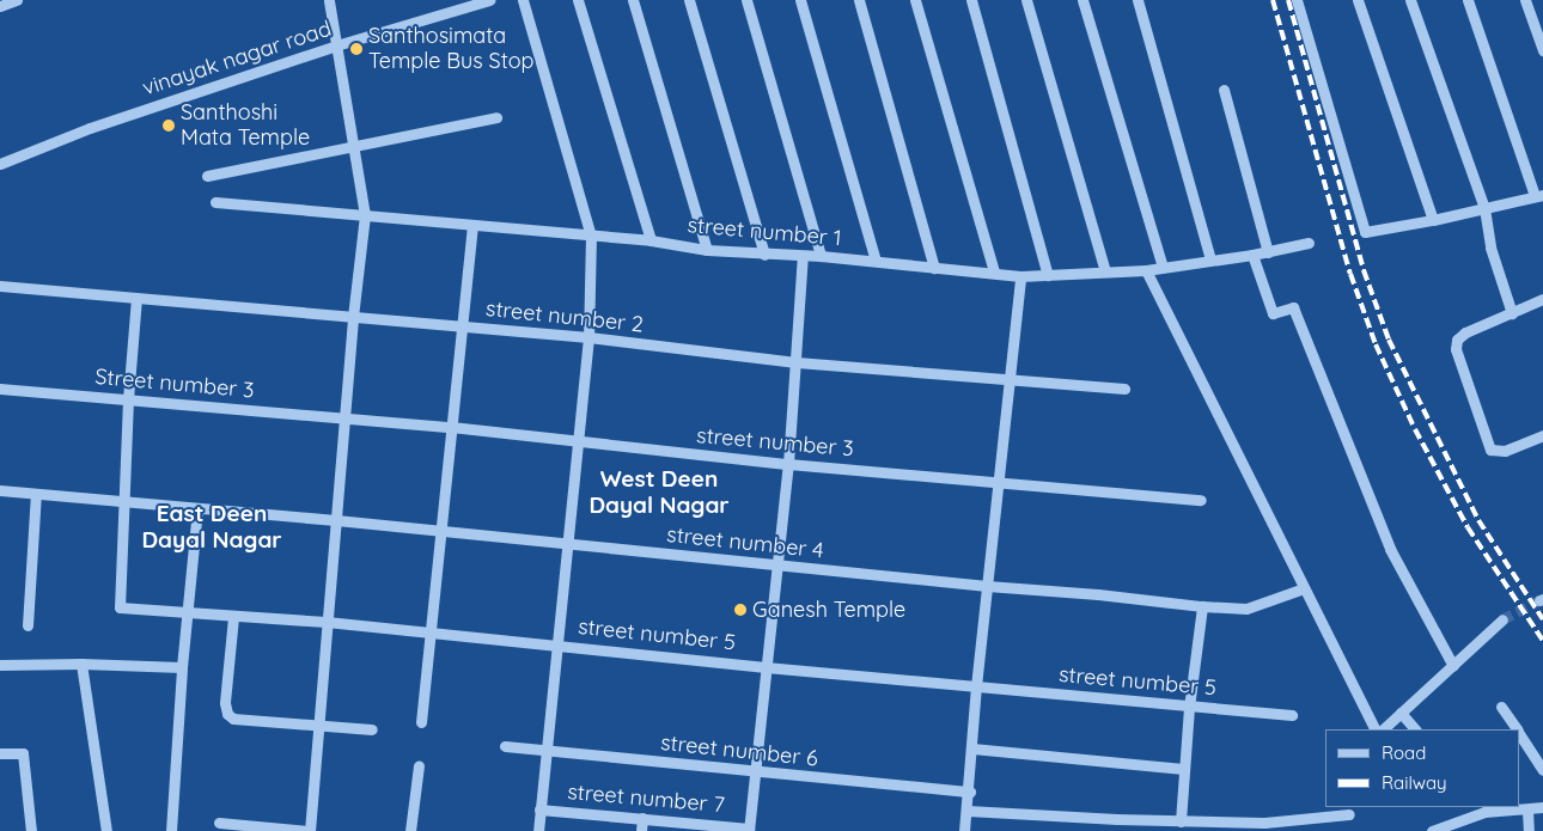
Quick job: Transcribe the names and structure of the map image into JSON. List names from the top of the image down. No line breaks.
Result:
{"streets":{"street":["vinayak nagar road","street number 1","street number 2","Street number 3","street number 3","street number 4","street number 5","street number 6","street number 7"]},"crossings":[["Street number 3","street number 3"],["street number 4","street number 5"]],"districts":["West Deen Dayal Nagar","East Deen Dayal Nagar"],"places":["Santhosimata Temple Bus Stop","Santhoshi Mata Temple","Ganesh Temple"],"legend":["Road","Railway"]}
